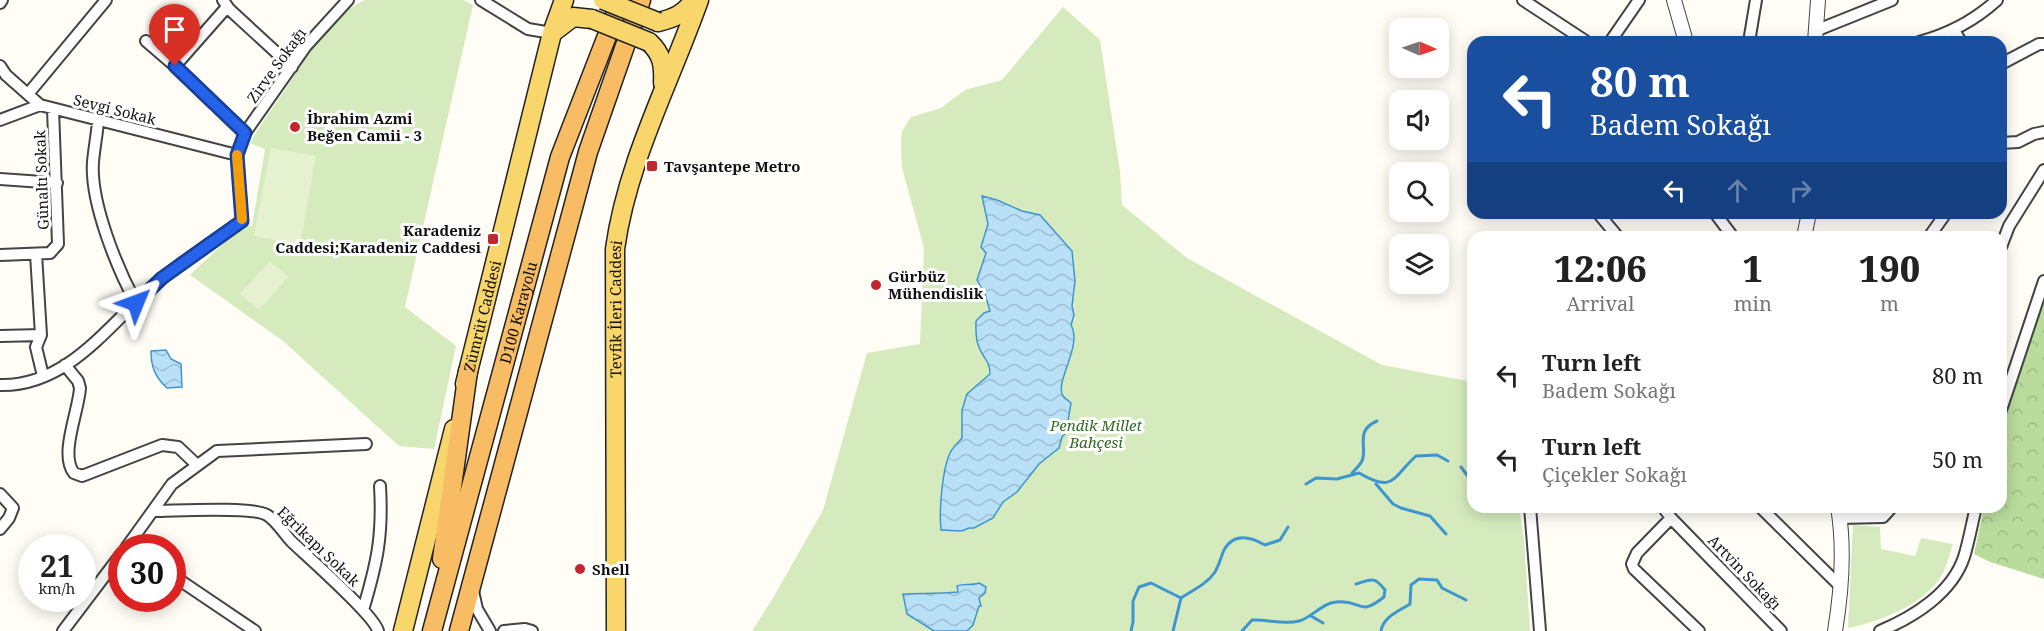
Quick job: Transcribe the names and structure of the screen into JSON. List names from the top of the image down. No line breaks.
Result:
{"streets":{"highway":["D100 Karayolu"],"main road":["Tevfik İleri Caddesi","Zümrüt Caddesi"],"street":["Zirve Sokağı","Sevgi Sokak","Günaltı Sokak","Eğrikapı Sokak","Artvin Sokağı"]},"crossings":[["Zirve Sokağı","Sevgi Sokak"],["Sevgi Sokak","Günaltı Sokak"]],"parks":["Pendik Millet Bahçesi"],"places":{"other":["İbrahim Azmi Beğen Camii - 3","Gürbüz Mühendislik","Shell"],"transit":["Tavşantepe Metro","Karadeniz Caddesi;Karadeni̇z Caddesi̇"]},"north":"right","page":{"turn":["80 m","Badem Sokağı"],"eta":["12:06","Arrival","1","min","190","m"],"list":[{"name":"Turn left","note":"Badem Sokağı","value":"80 m"},{"name":"Turn left","note":"Çiçekler Sokağı","value":"50 m"}],"speed":"21 km/h","limit":"30"}}
